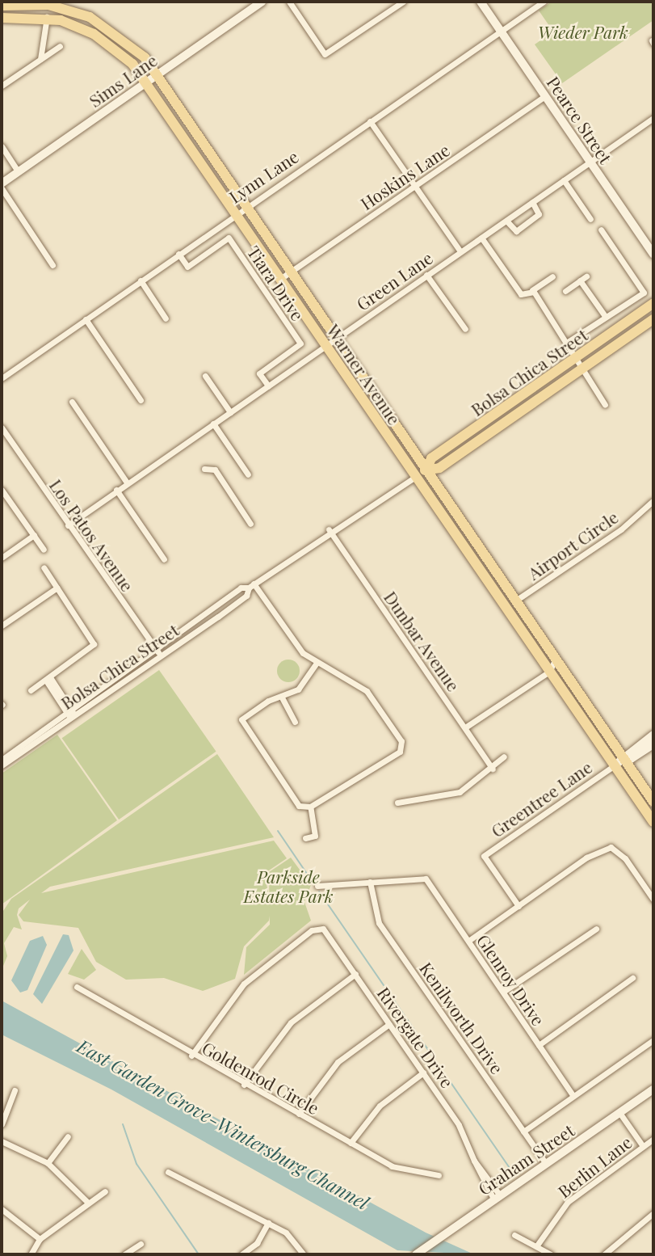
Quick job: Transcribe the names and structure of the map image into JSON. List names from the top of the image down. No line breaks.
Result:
{"streets":{"main road":["Bolsa Chica Street","Warner Avenue"],"street":["Sims Lane","Pearce Street","Lynn Lane","Hoskins Lane","Green Lane","Tiara Drive","Los Patos Avenue","Airport Circle","Dunbar Avenue","Greentree Lane","Glenroy Drive","Kenilworth Drive","Rivergate Drive","Goldenrod Circle","Graham Street","Berlin Lane"]},"crossings":[["Sims Lane","Warner Avenue"],["Pearce Street","Lynn Lane"],["Pearce Street","Hoskins Lane"],["Pearce Street","Green Lane"],["Lynn Lane","Tiara Drive"],["Lynn Lane","Warner Avenue"],["Hoskins Lane","Warner Avenue"],["Green Lane","Tiara Drive"],["Green Lane","Warner Avenue"],["Green Lane","Los Patos Avenue"],["Bolsa Chica Street","Warner Avenue"],["Bolsa Chica Street","Los Patos Avenue"],["Bolsa Chica Street","Dunbar Avenue"],["Warner Avenue","Airport Circle"],["Warner Avenue","Greentree Lane"],["Glenroy Drive","Kenilworth Drive"],["Kenilworth Drive","Graham Street"],["Rivergate Drive","Goldenrod Circle"],["Rivergate Drive","Graham Street"]],"water":["East Garden Grove-Wintersburg Channel"],"parks":["Wieder Park","Parkside Estates Park"]}
